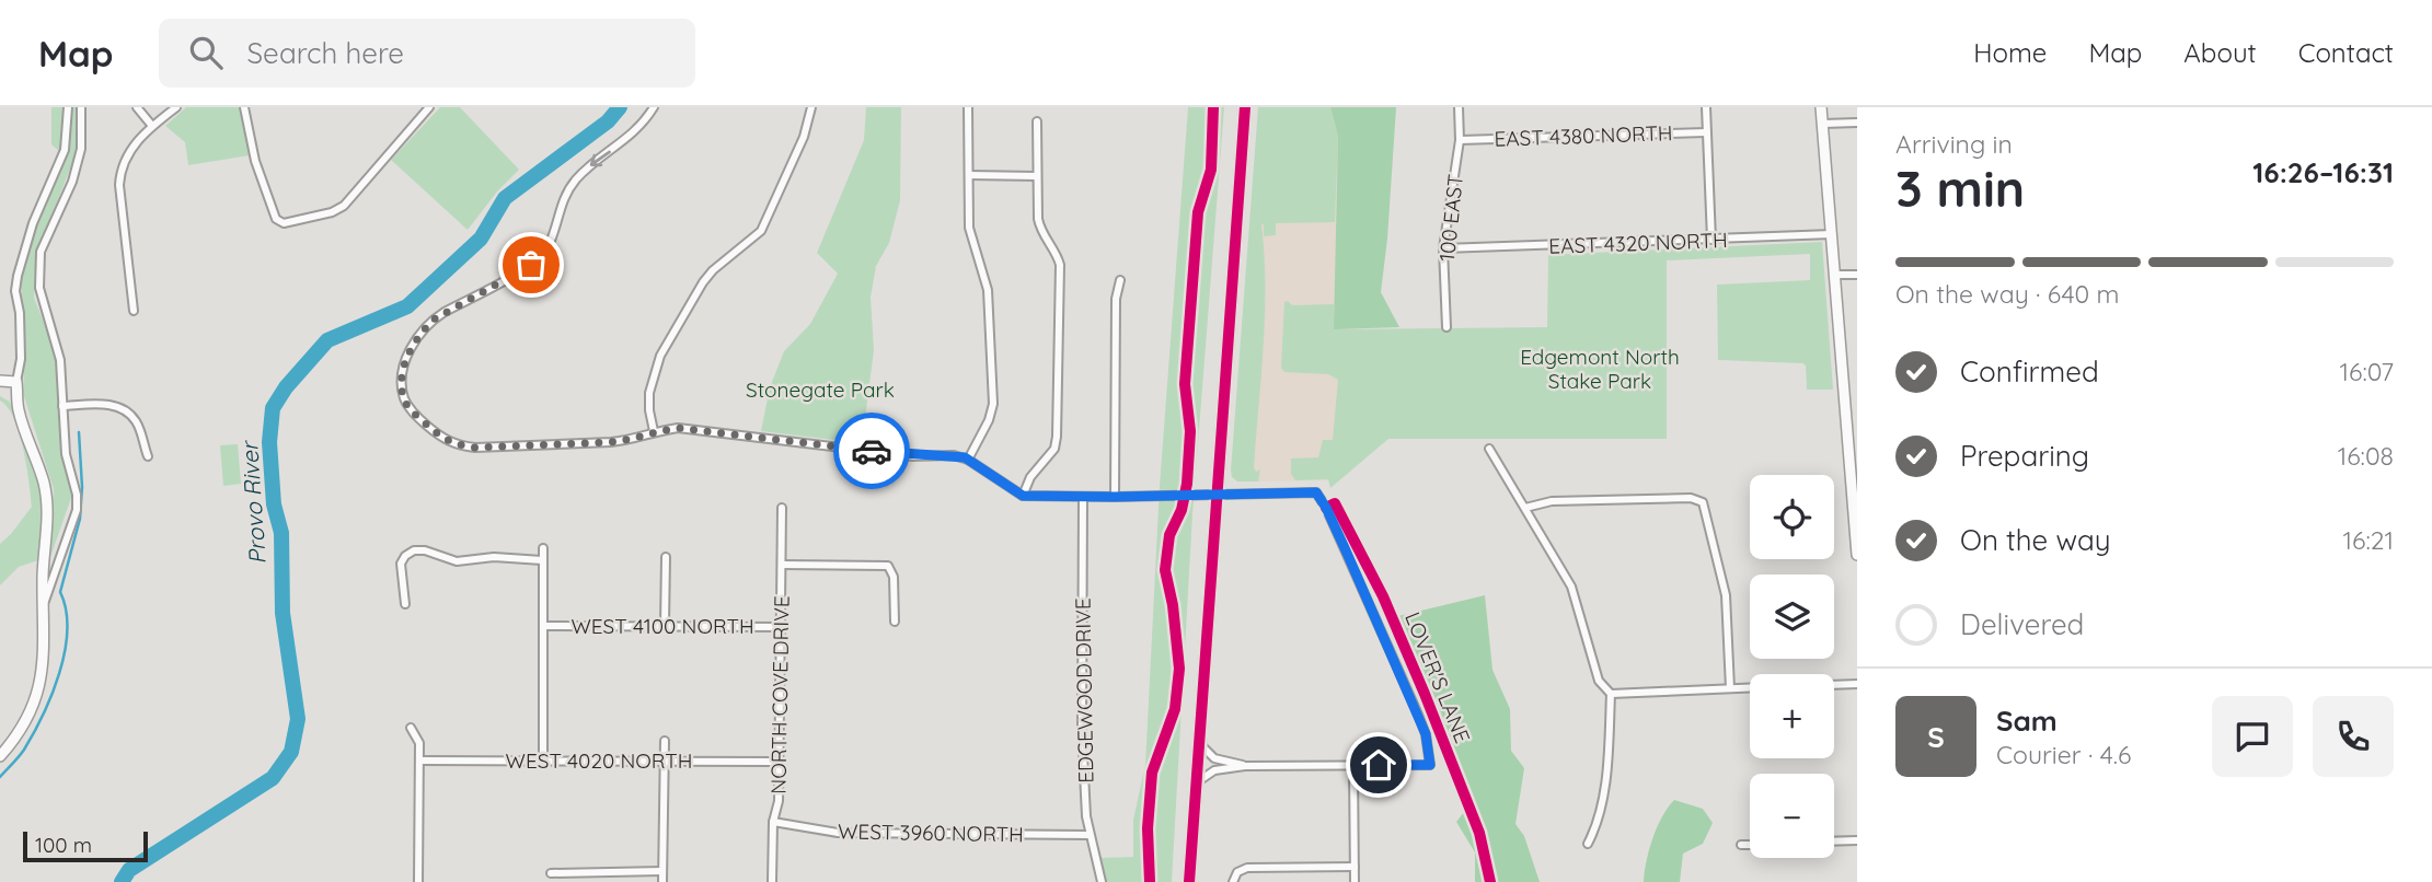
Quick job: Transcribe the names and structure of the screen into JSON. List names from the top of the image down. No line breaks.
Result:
{"streets":{"street":["EAST 4380 NORTH","100 EAST","EAST 4320 NORTH","WEST 4100 NORTH","EDGEWOOD DRIVE","NORTH COVE DRIVE","WEST 4020 NORTH","WEST 3960 NORTH"],"cycle path":["LOVER'S LANE"]},"crossings":[["EAST 4380 NORTH","100 EAST"],["100 EAST","EAST 4320 NORTH"],["WEST 4100 NORTH","NORTH COVE DRIVE"],["EDGEWOOD DRIVE","WEST 3960 NORTH"],["NORTH COVE DRIVE","WEST 4020 NORTH"],["NORTH COVE DRIVE","WEST 3960 NORTH"]],"water":["Provo River"],"parks":["Edgemont North Stake Park","Stonegate Park"],"scale_bar":"100 m","page":{"header":"Map","search":"Search here","nav":["Home","Map","About","Contact"],"heading":["3 min","Arriving in","16:26–16:31"],"panel":["Sam","Courier · 4.6"],"bar":"On the way · 640 m","list":[["Confirmed","16:07"],["Preparing","16:08"],["On the way","16:21"],"Delivered"],"map_buttons":["+","−"],"round":"S","scale":"100 m"}}
